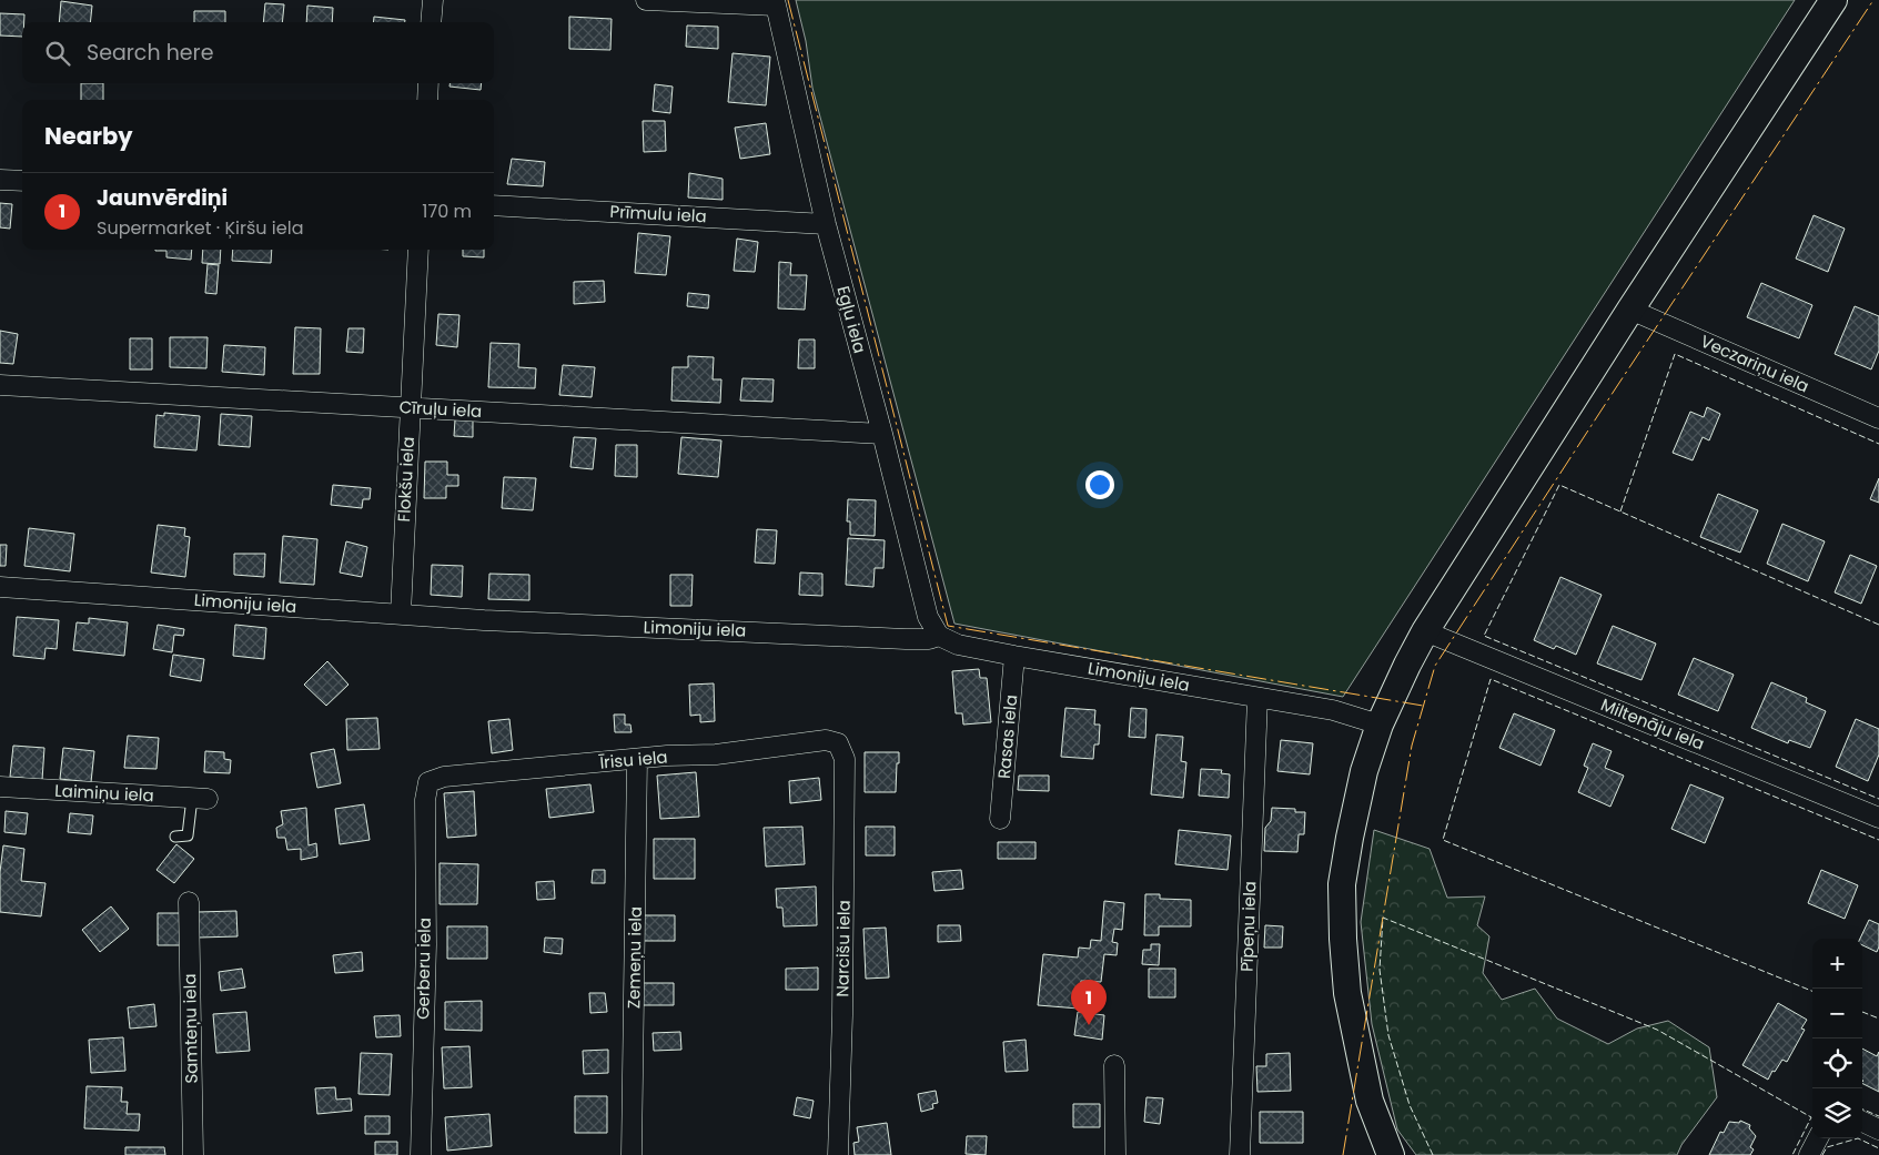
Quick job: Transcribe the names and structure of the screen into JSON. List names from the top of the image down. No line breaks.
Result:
{"streets":{"street":["Prīmulu iela","Egļu iela","Veczariņu iela","Cīruļu iela","Flokšu iela","Limoniju iela","Miltenāju iela","Rasas iela","Īrisu iela","Laimiņu iela","Pīpeņu iela","Narcišu iela","Zemeņu iela","Gerberu iela","Samteņu iela"]},"crossings":[["Prīmulu iela","Egļu iela"],["Egļu iela","Cīruļu iela"],["Egļu iela","Limoniju iela"],["Cīruļu iela","Flokšu iela"],["Flokšu iela","Limoniju iela"],["Limoniju iela","Rasas iela"],["Limoniju iela","Pīpeņu iela"],["Īrisu iela","Narcišu iela"],["Īrisu iela","Zemeņu iela"],["Īrisu iela","Gerberu iela"]],"page":{"search":"Search here","heading":"Nearby","list":[{"mark":"1","name":"Jaunvērdiņi","note":"Supermarket · Ķiršu iela","value":"170 m"}],"map_buttons":["+","−"],"pins":"1"}}
